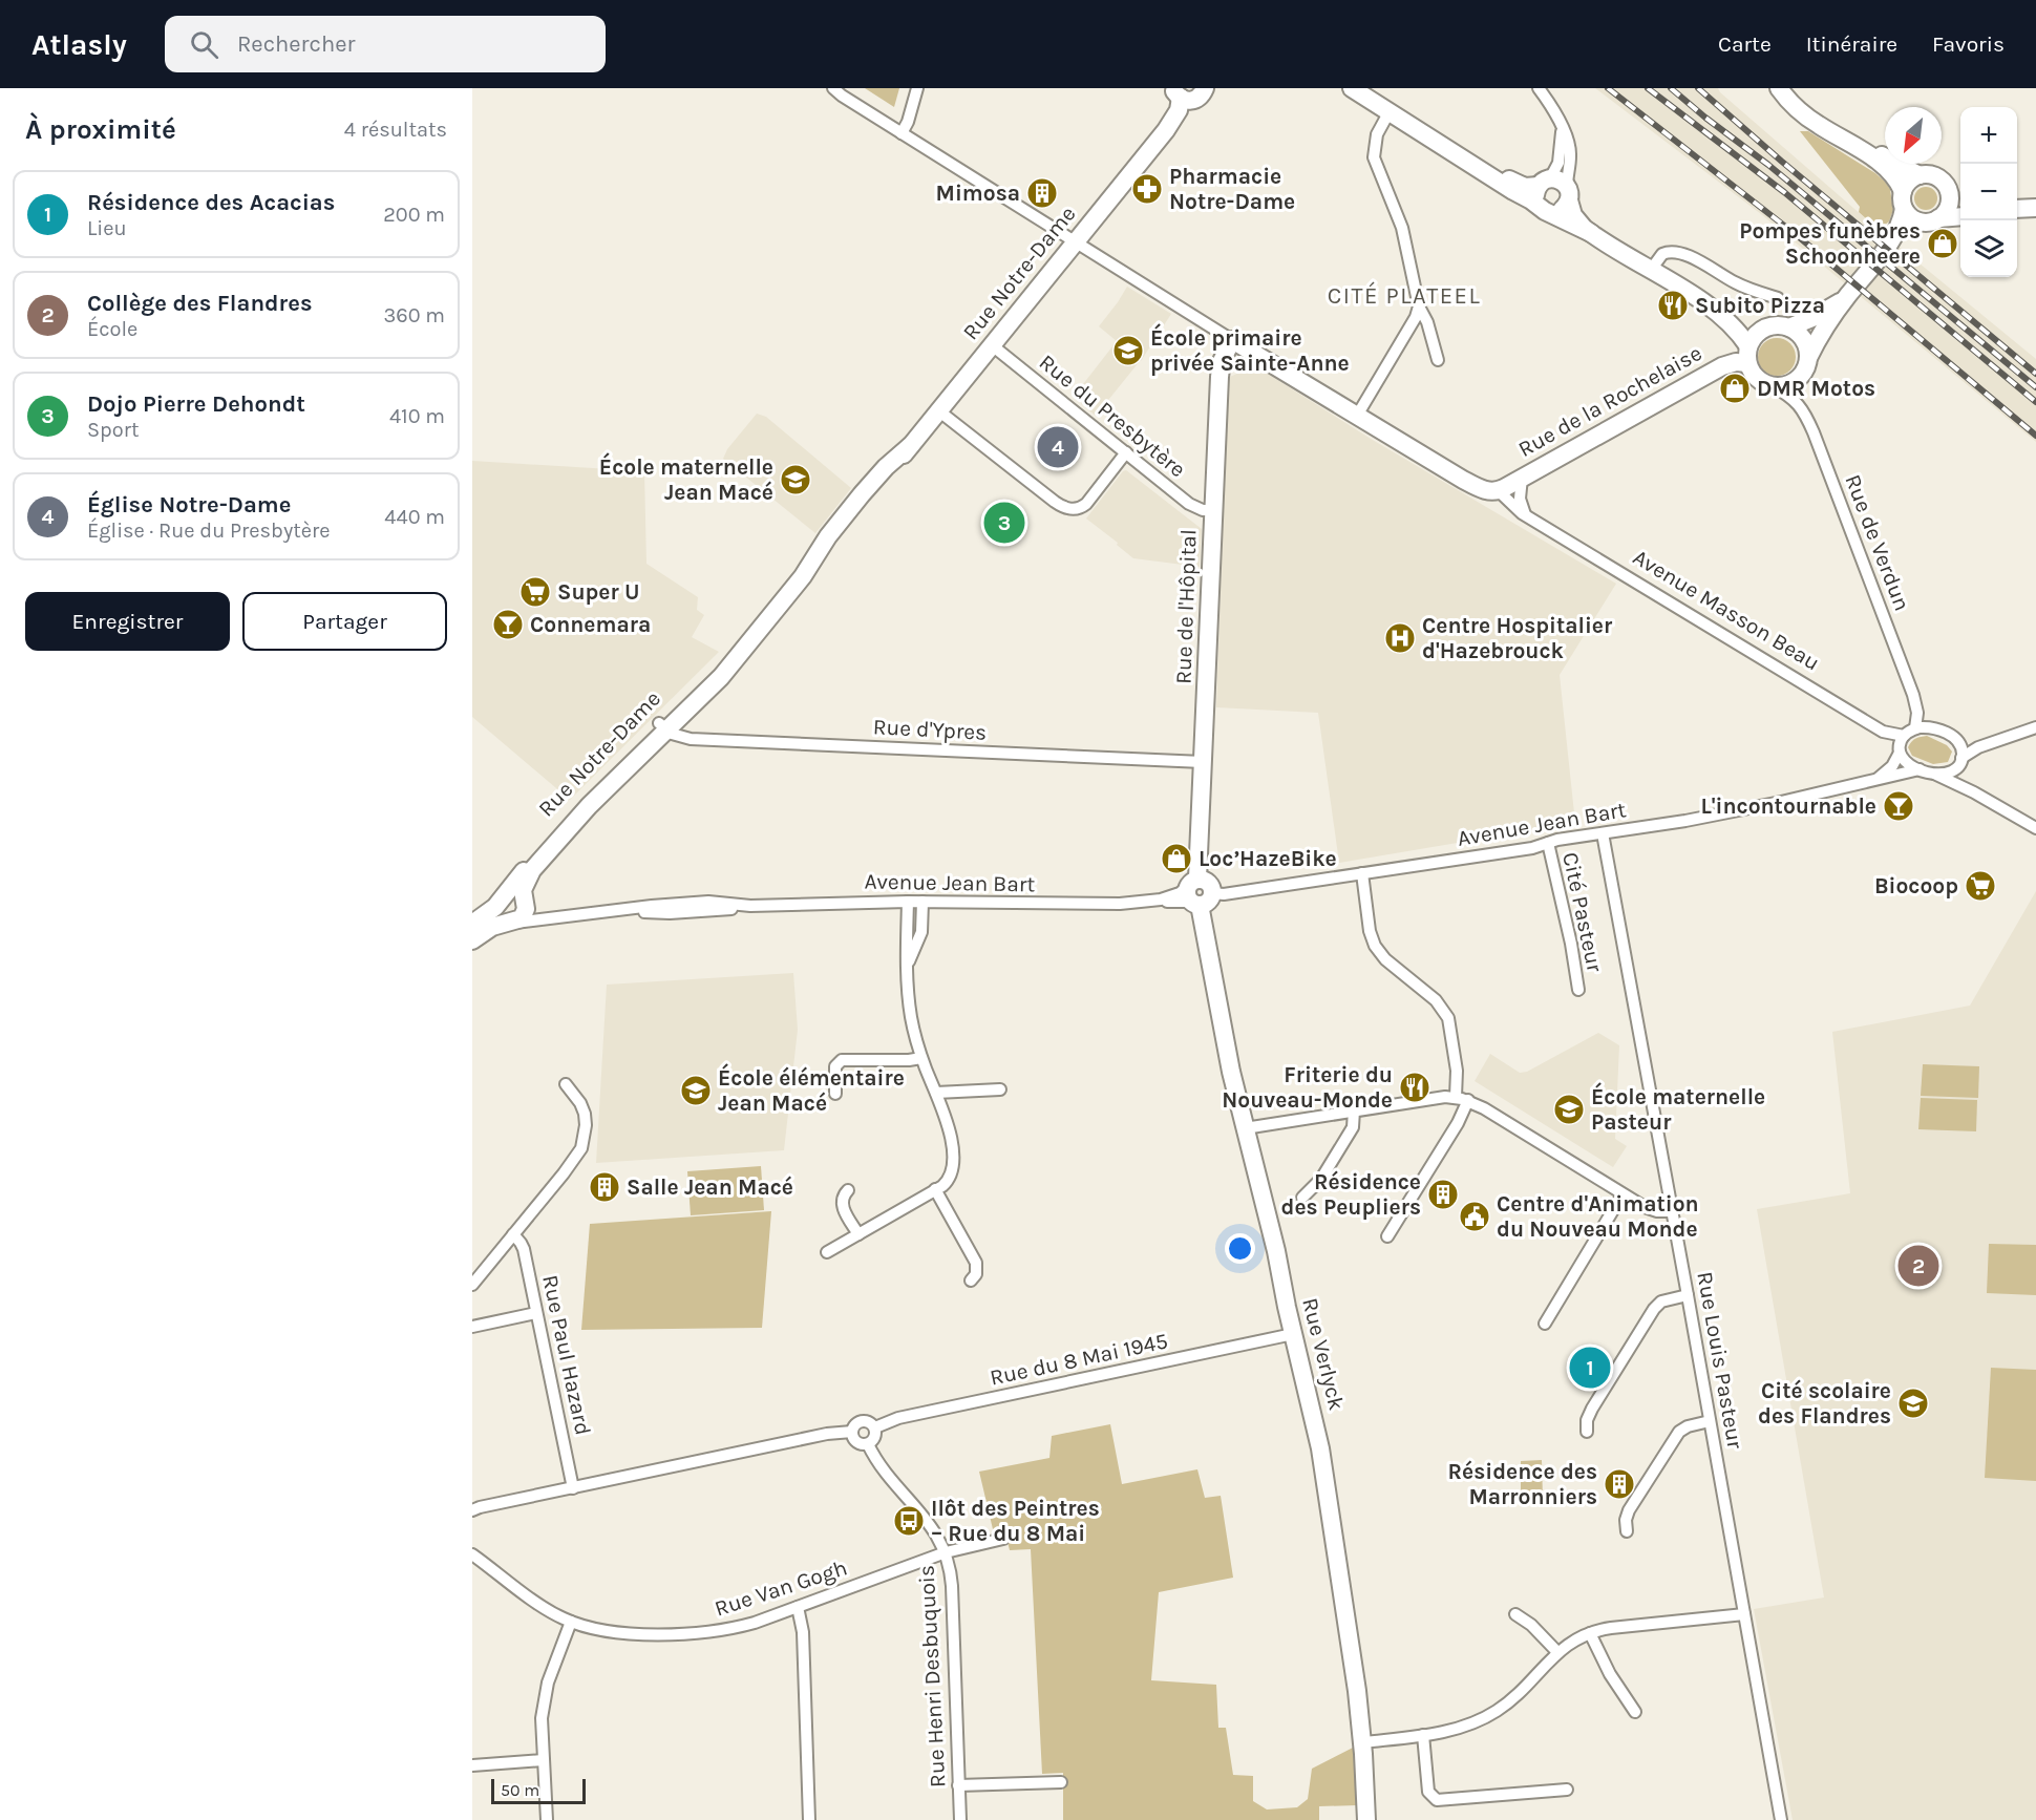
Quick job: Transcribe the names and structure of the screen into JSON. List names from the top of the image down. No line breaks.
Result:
{"streets":{"main road":["Rue Notre-Dame","Rue de la Rochelaise","Rue de l'Hôpital","Avenue Masson Beau","Rue Verlyck"],"street":["Rue du Presbytère","Rue de Verdun","Rue d'Ypres","Avenue Jean Bart","Cité Pasteur","Rue Paul Hazard","Rue du 8 Mai 1945","Rue Louis Pasteur","Rue Van Gogh","Rue Henri Desbuquois"]},"crossings":[["Rue Notre-Dame","Rue du Presbytère"],["Rue Notre-Dame","Avenue Masson Beau"],["Rue Notre-Dame","Rue d'Ypres"],["Rue Notre-Dame","Avenue Jean Bart"],["Rue de la Rochelaise","Rue de Verdun"],["Rue de la Rochelaise","Avenue Masson Beau"],["Rue du Presbytère","Rue de l'Hôpital"],["Rue de Verdun","Avenue Masson Beau"],["Rue de Verdun","Avenue Jean Bart"],["Rue de l'Hôpital","Avenue Masson Beau"],["Rue de l'Hôpital","Rue d'Ypres"],["Rue de l'Hôpital","Avenue Jean Bart"],["Rue de l'Hôpital","Rue Verlyck"],["Avenue Masson Beau","Avenue Jean Bart"],["Avenue Jean Bart","Cité Pasteur"],["Avenue Jean Bart","Rue Verlyck"],["Avenue Jean Bart","Rue Louis Pasteur"],["Rue Verlyck","Rue du 8 Mai 1945"],["Rue du 8 Mai 1945","Rue Henri Desbuquois"],["Rue Van Gogh","Rue Henri Desbuquois"]],"districts":["CITÉ PLATEEL"],"places":{"pharmacy":["Pharmacie Notre-Dame"],"building":["Mimosa","Salle Jean Macé","Résidence des Peupliers","Résidence des Marronniers"],"shop":["Pompes funèbres Schoonheere","DMR Motos","Loc’HazeBike"],"restaurant":["Subito Pizza","Friterie du Nouveau-Monde"],"school or university":["École primaire privée Sainte-Anne","École maternelle Jean Macé","École élémentaire Jean Macé","École maternelle Pasteur","Cité scolaire des Flandres"],"supermarket":["Super U","Biocoop"],"bar":["Connemara","L'incontournable"],"hospital":["Centre Hospitalier d'Hazebrouck"],"public building":["Centre d'Animation du Nouveau Monde"],"bus stop":["Ilôt des Peintres – Rue du 8 Mai"]},"scale_bar":"50 m","north":"bottom left","page":{"header":"Atlasly","search":"Rechercher","nav":["Carte","Itinéraire","Favoris"],"heading":["À proximité","4 résultats"],"map_buttons":["+","−"],"list":[{"mark":"1","name":"Résidence des Acacias","note":"Lieu","value":"200 m"},{"mark":"2","name":"Collège des Flandres","note":"École","value":"360 m"},{"mark":"3","name":"Dojo Pierre Dehondt","note":"Sport","value":"410 m"},{"mark":"4","name":"Église Notre-Dame","note":"Église · Rue du Presbytère","value":"440 m"}],"pins":["4","3","2","1"],"buttons":["Enregistrer","Partager"],"scale":"50 m"}}
